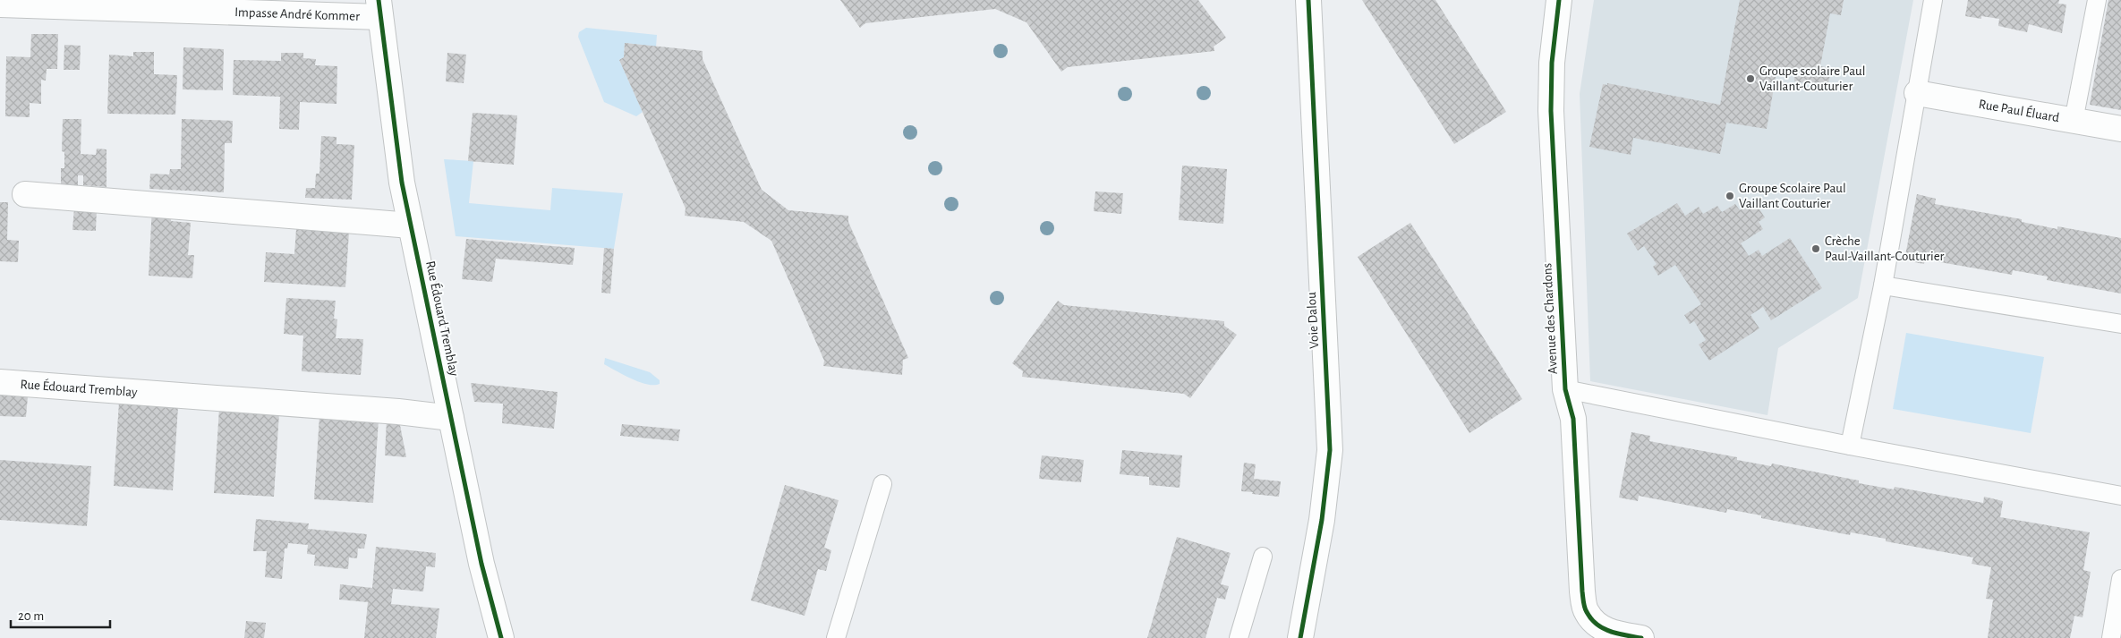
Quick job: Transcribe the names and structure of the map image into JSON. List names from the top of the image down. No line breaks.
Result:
{"streets":{"street":["Impasse André Kommer","Rue Paul Éluard","Rue Édouard Tremblay","Avenue des Chardons","Voie Dalou"]},"crossings":[["Impasse André Kommer","Rue Édouard Tremblay"]],"places":["Groupe scolaire Paul Vaillant-Couturier","Groupe Scolaire Paul Vaillant Couturier","Crèche Paul-Vaillant-Couturier"],"scale_bar":"20 m"}
